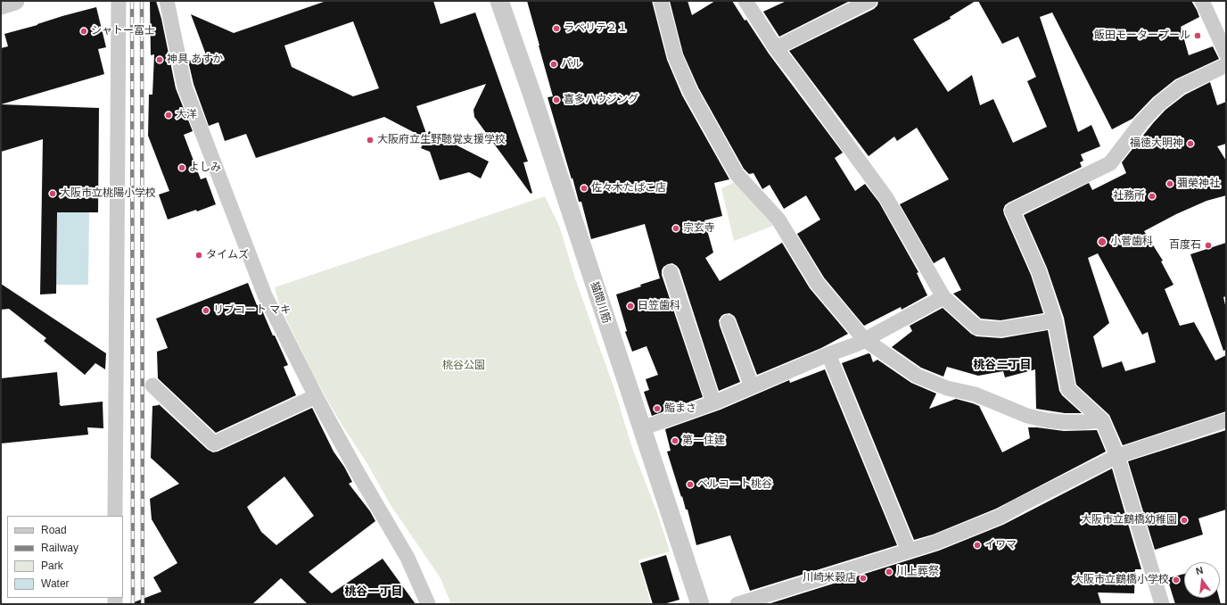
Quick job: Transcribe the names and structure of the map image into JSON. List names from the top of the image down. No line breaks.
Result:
{"streets":{"street":["猫間川筋"]},"districts":["桃谷二丁目","桃谷一丁目"],"parks":["桃谷公園"],"places":["ラベリテ２１","シャトー冨士","飯田モータープール","神具 あすか","パル","喜多ハウジング","大洋","大阪府立生野聴覚支援学校","福徳大明神","よしみ","彌榮神社","佐々木たばこ店","大阪市立桃陽小学校","社務所","宗玄寺","小菅歯科","百度石","タイムズ","日笠歯科","リブコート マキ","鮨まさ","第一住建","ベルコート桃谷","大阪市立鶴橋幼稚園","イワマ","川上葬祭","川崎米穀店","大阪市立鶴橋小学校"],"legend":["Road","Railway","Park","Water"],"north":"top"}
